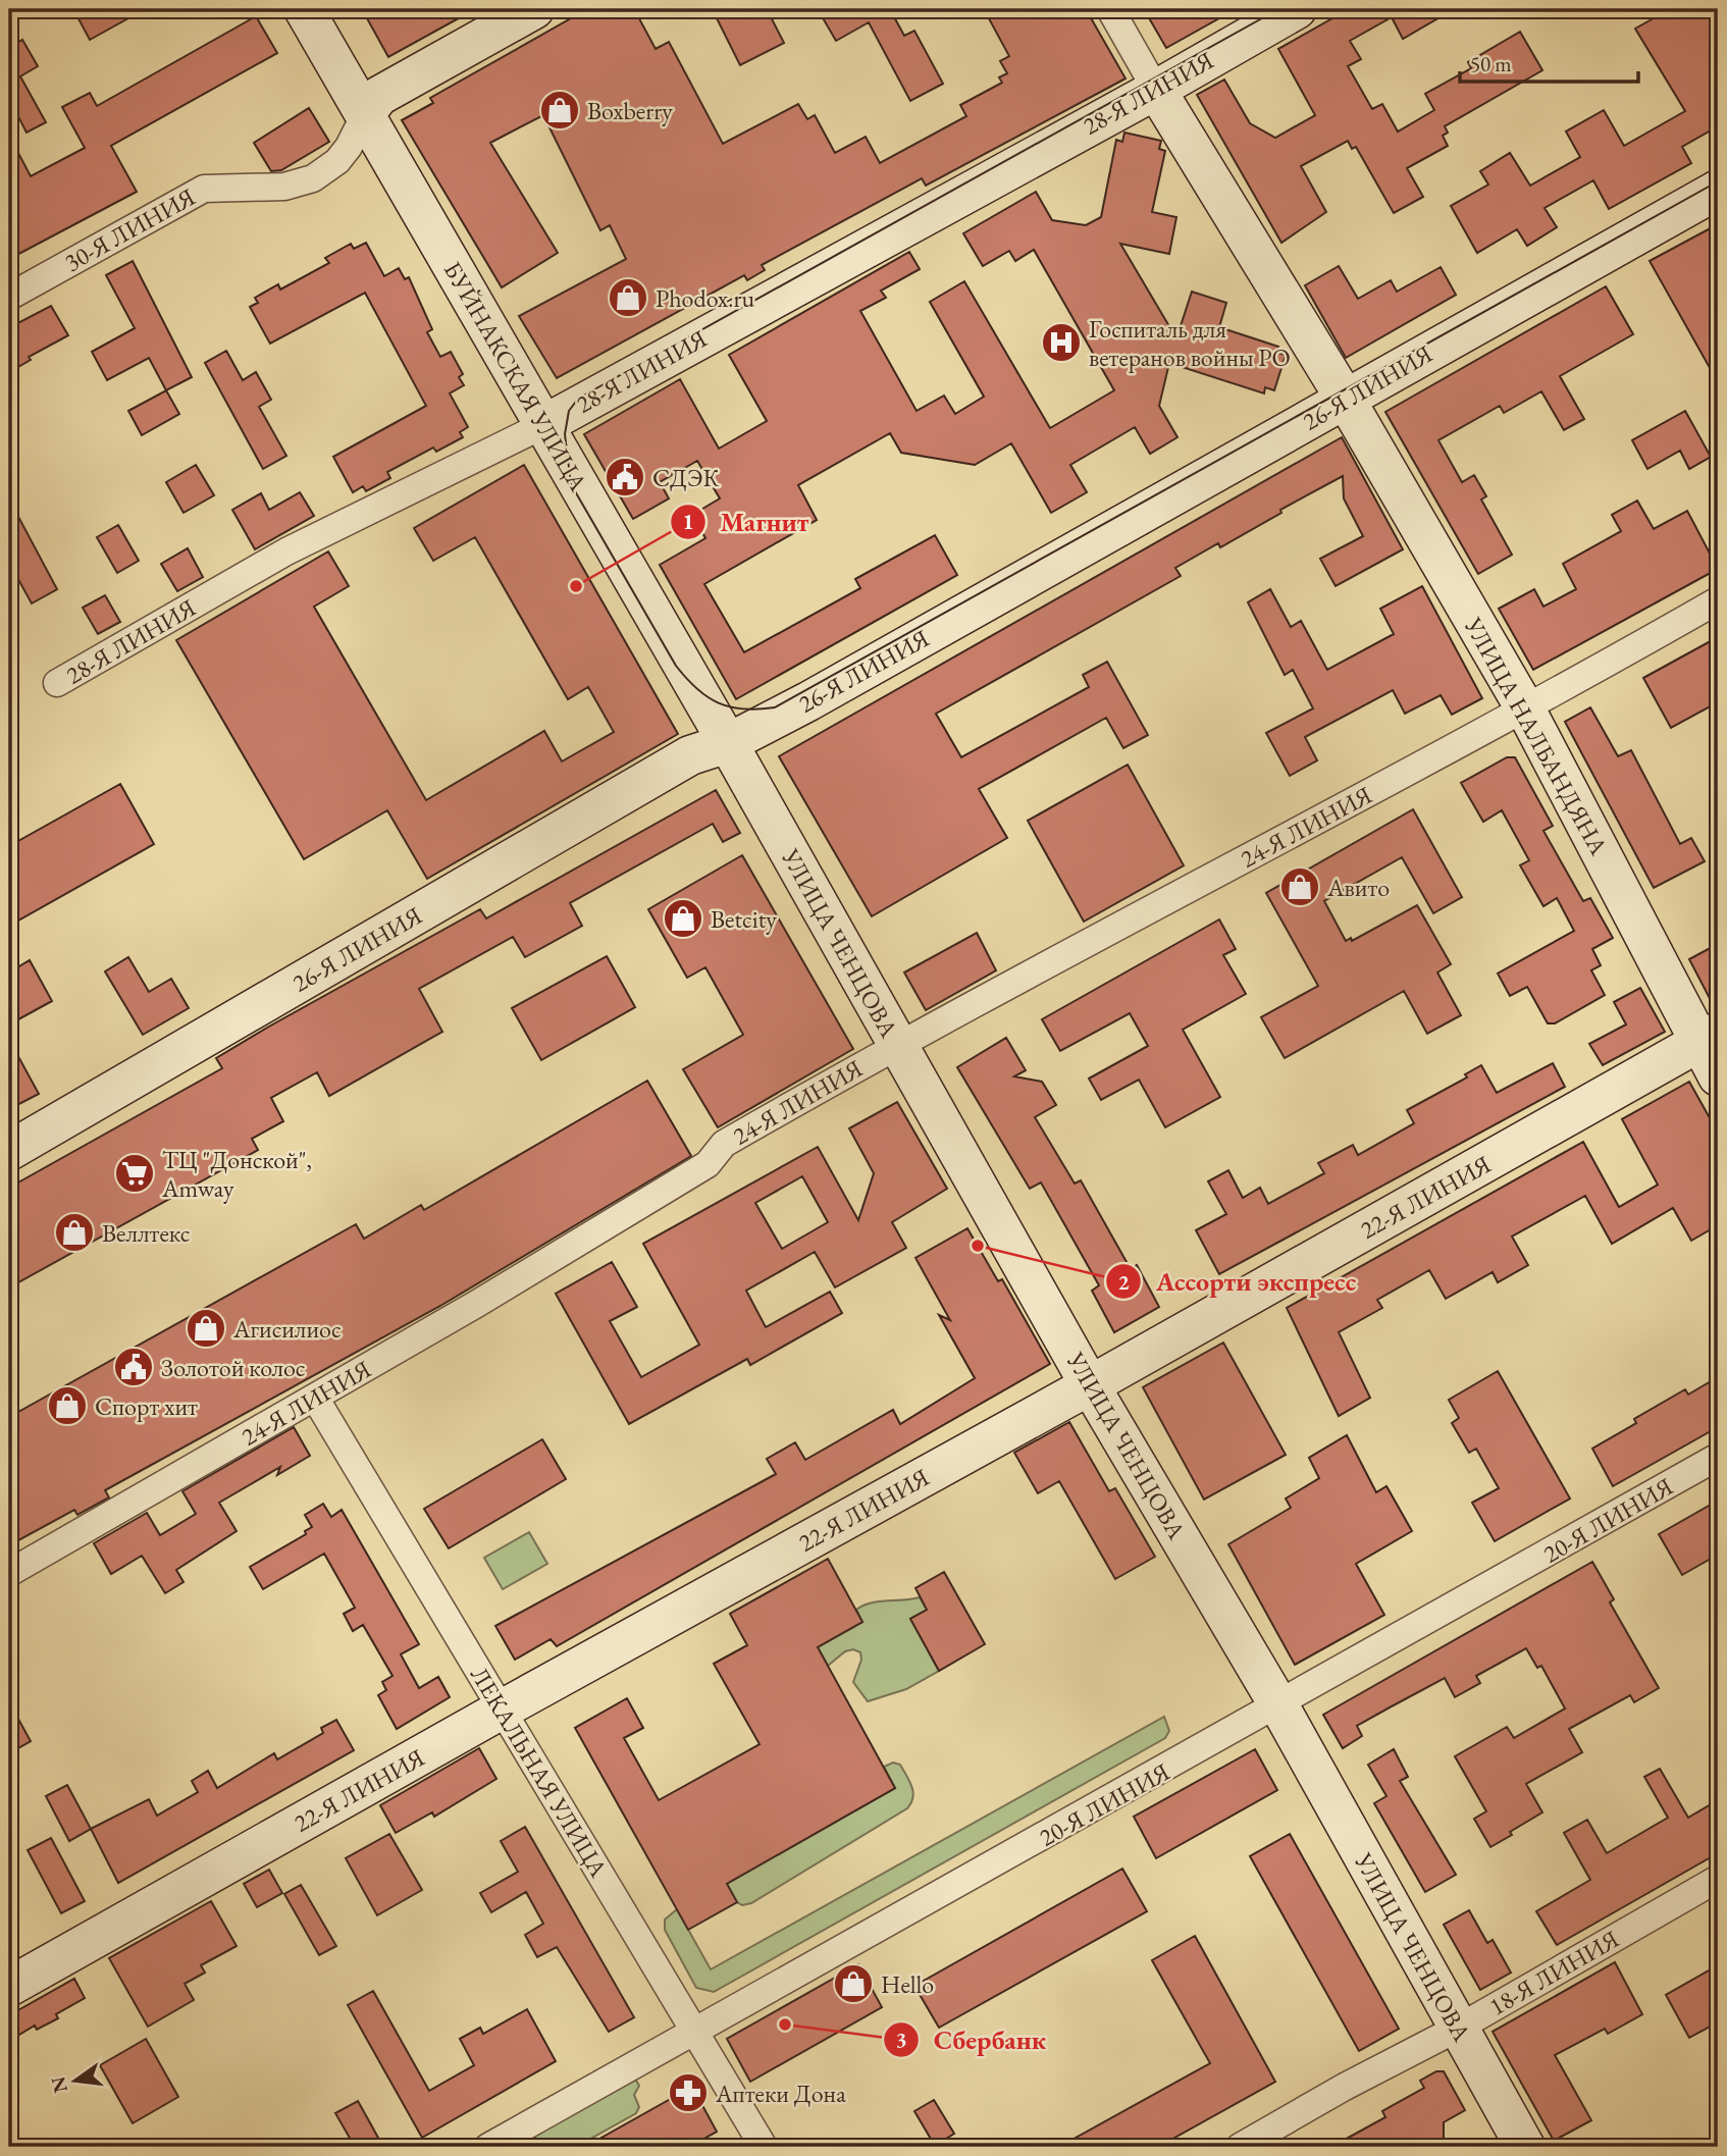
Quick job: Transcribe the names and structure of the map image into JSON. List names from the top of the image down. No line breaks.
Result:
{"streets":{"street":["28-Я ЛИНИЯ","30-Я ЛИНИЯ","БУЙНАКСКАЯ УЛИЦА","26-Я ЛИНИЯ","УЛИЦА НАЛБАНДЯНА","24-Я ЛИНИЯ","УЛИЦА ЧЕНЦОВА","22-Я ЛИНИЯ","20-Я ЛИНИЯ","ЛЕКАЛЬНАЯ УЛИЦА","18-Я ЛИНИЯ"]},"crossings":[["28-Я ЛИНИЯ","БУЙНАКСКАЯ УЛИЦА"],["28-Я ЛИНИЯ","УЛИЦА НАЛБАНДЯНА"],["30-Я ЛИНИЯ","БУЙНАКСКАЯ УЛИЦА"],["БУЙНАКСКАЯ УЛИЦА","26-Я ЛИНИЯ"],["БУЙНАКСКАЯ УЛИЦА","УЛИЦА ЧЕНЦОВА"],["26-Я ЛИНИЯ","УЛИЦА НАЛБАНДЯНА"],["26-Я ЛИНИЯ","УЛИЦА ЧЕНЦОВА"],["УЛИЦА НАЛБАНДЯНА","24-Я ЛИНИЯ"],["УЛИЦА НАЛБАНДЯНА","22-Я ЛИНИЯ"],["24-Я ЛИНИЯ","УЛИЦА ЧЕНЦОВА"],["24-Я ЛИНИЯ","ЛЕКАЛЬНАЯ УЛИЦА"],["УЛИЦА ЧЕНЦОВА","22-Я ЛИНИЯ"],["УЛИЦА ЧЕНЦОВА","20-Я ЛИНИЯ"],["УЛИЦА ЧЕНЦОВА","18-Я ЛИНИЯ"],["22-Я ЛИНИЯ","ЛЕКАЛЬНАЯ УЛИЦА"],["20-Я ЛИНИЯ","ЛЕКАЛЬНАЯ УЛИЦА"]],"places":{"shop":["Boxberry","Phodox.ru","Авито","Betcity","Веллтекс","Агисилиос","Спорт хит","Hello"],"hospital":["Госпиталь для ветеранов войны РО"],"public building":["СДЭК","Золотой колос"],"other":["Магнит","Ассорти экспресс","Сбербанк"],"supermarket":["ТЦ \"Донской\", Amway"],"pharmacy":["Аптеки Дона"]},"scale_bar":"50 m","north":"left"}
